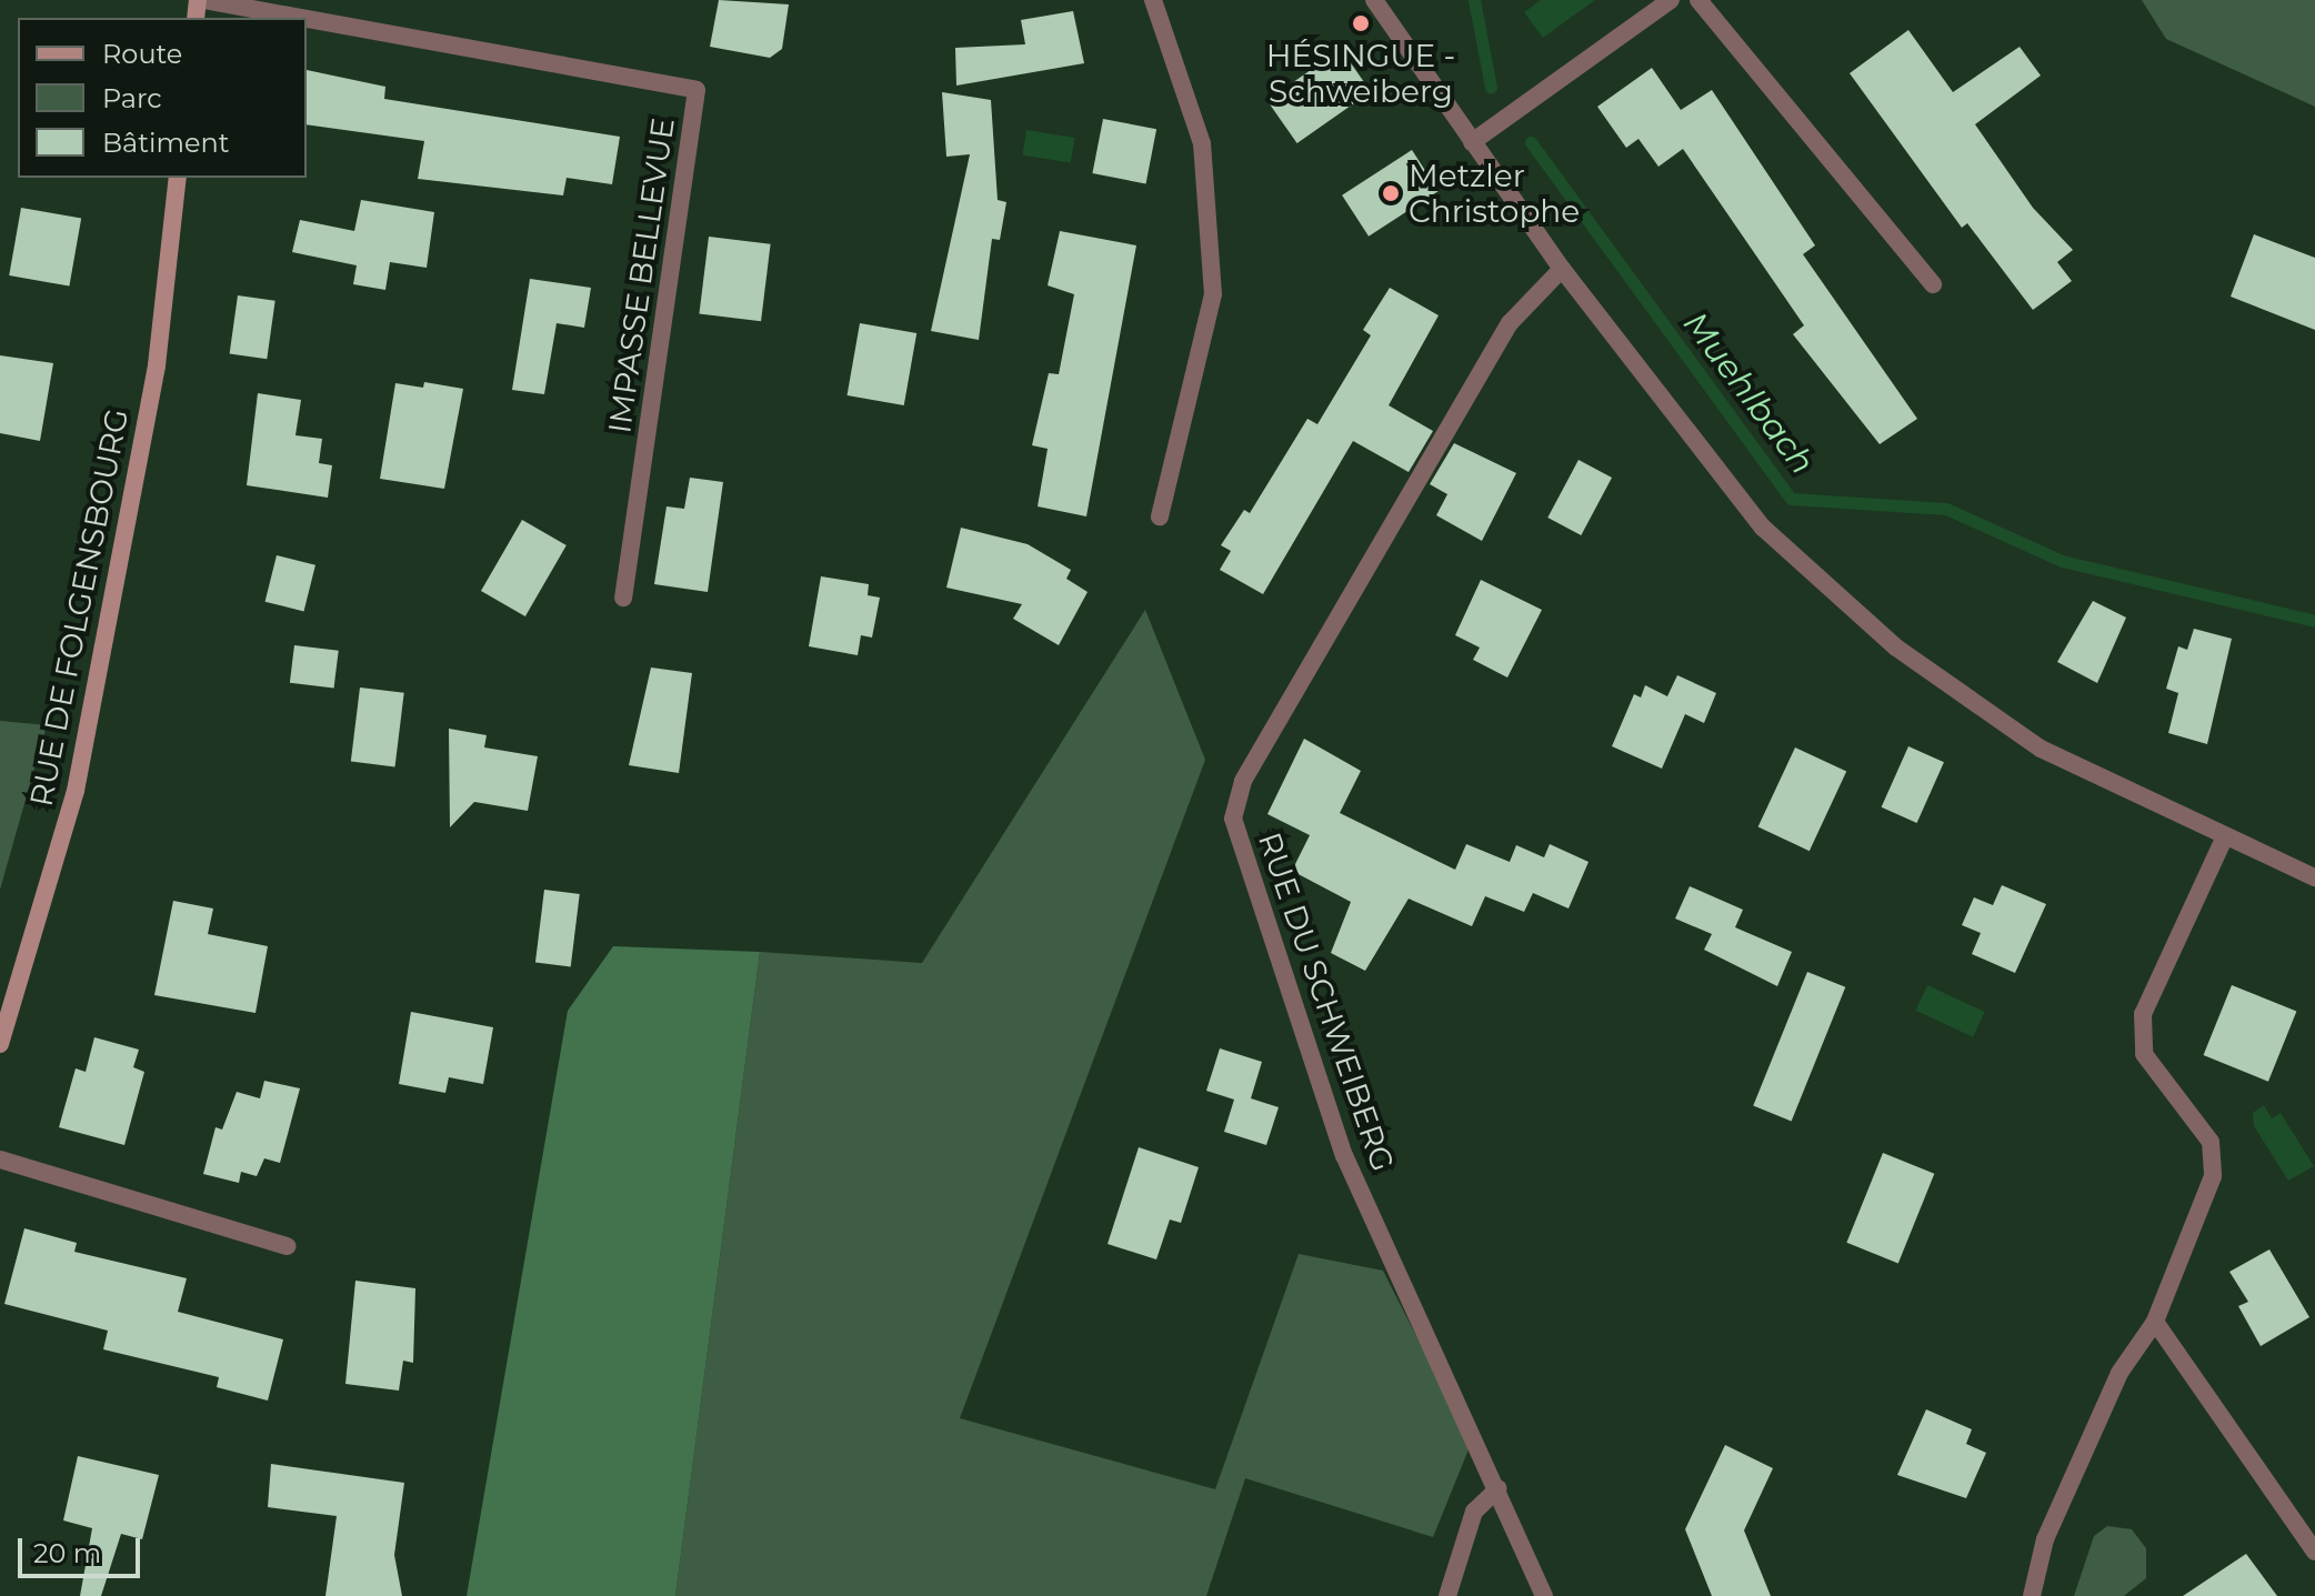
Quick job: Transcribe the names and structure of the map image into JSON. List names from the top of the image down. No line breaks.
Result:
{"streets":{"main road":["RUE DE FOLGENSBOURG"],"street":["IMPASSE BELLEVUE","RUE DU SCHWEIBERG"]},"water":["Muehlbach"],"places":["HÉSINGUE - Schweiberg","Metzler Christophe"],"legend":["Route","Parc","Bâtiment"],"scale_bar":"20 m"}
